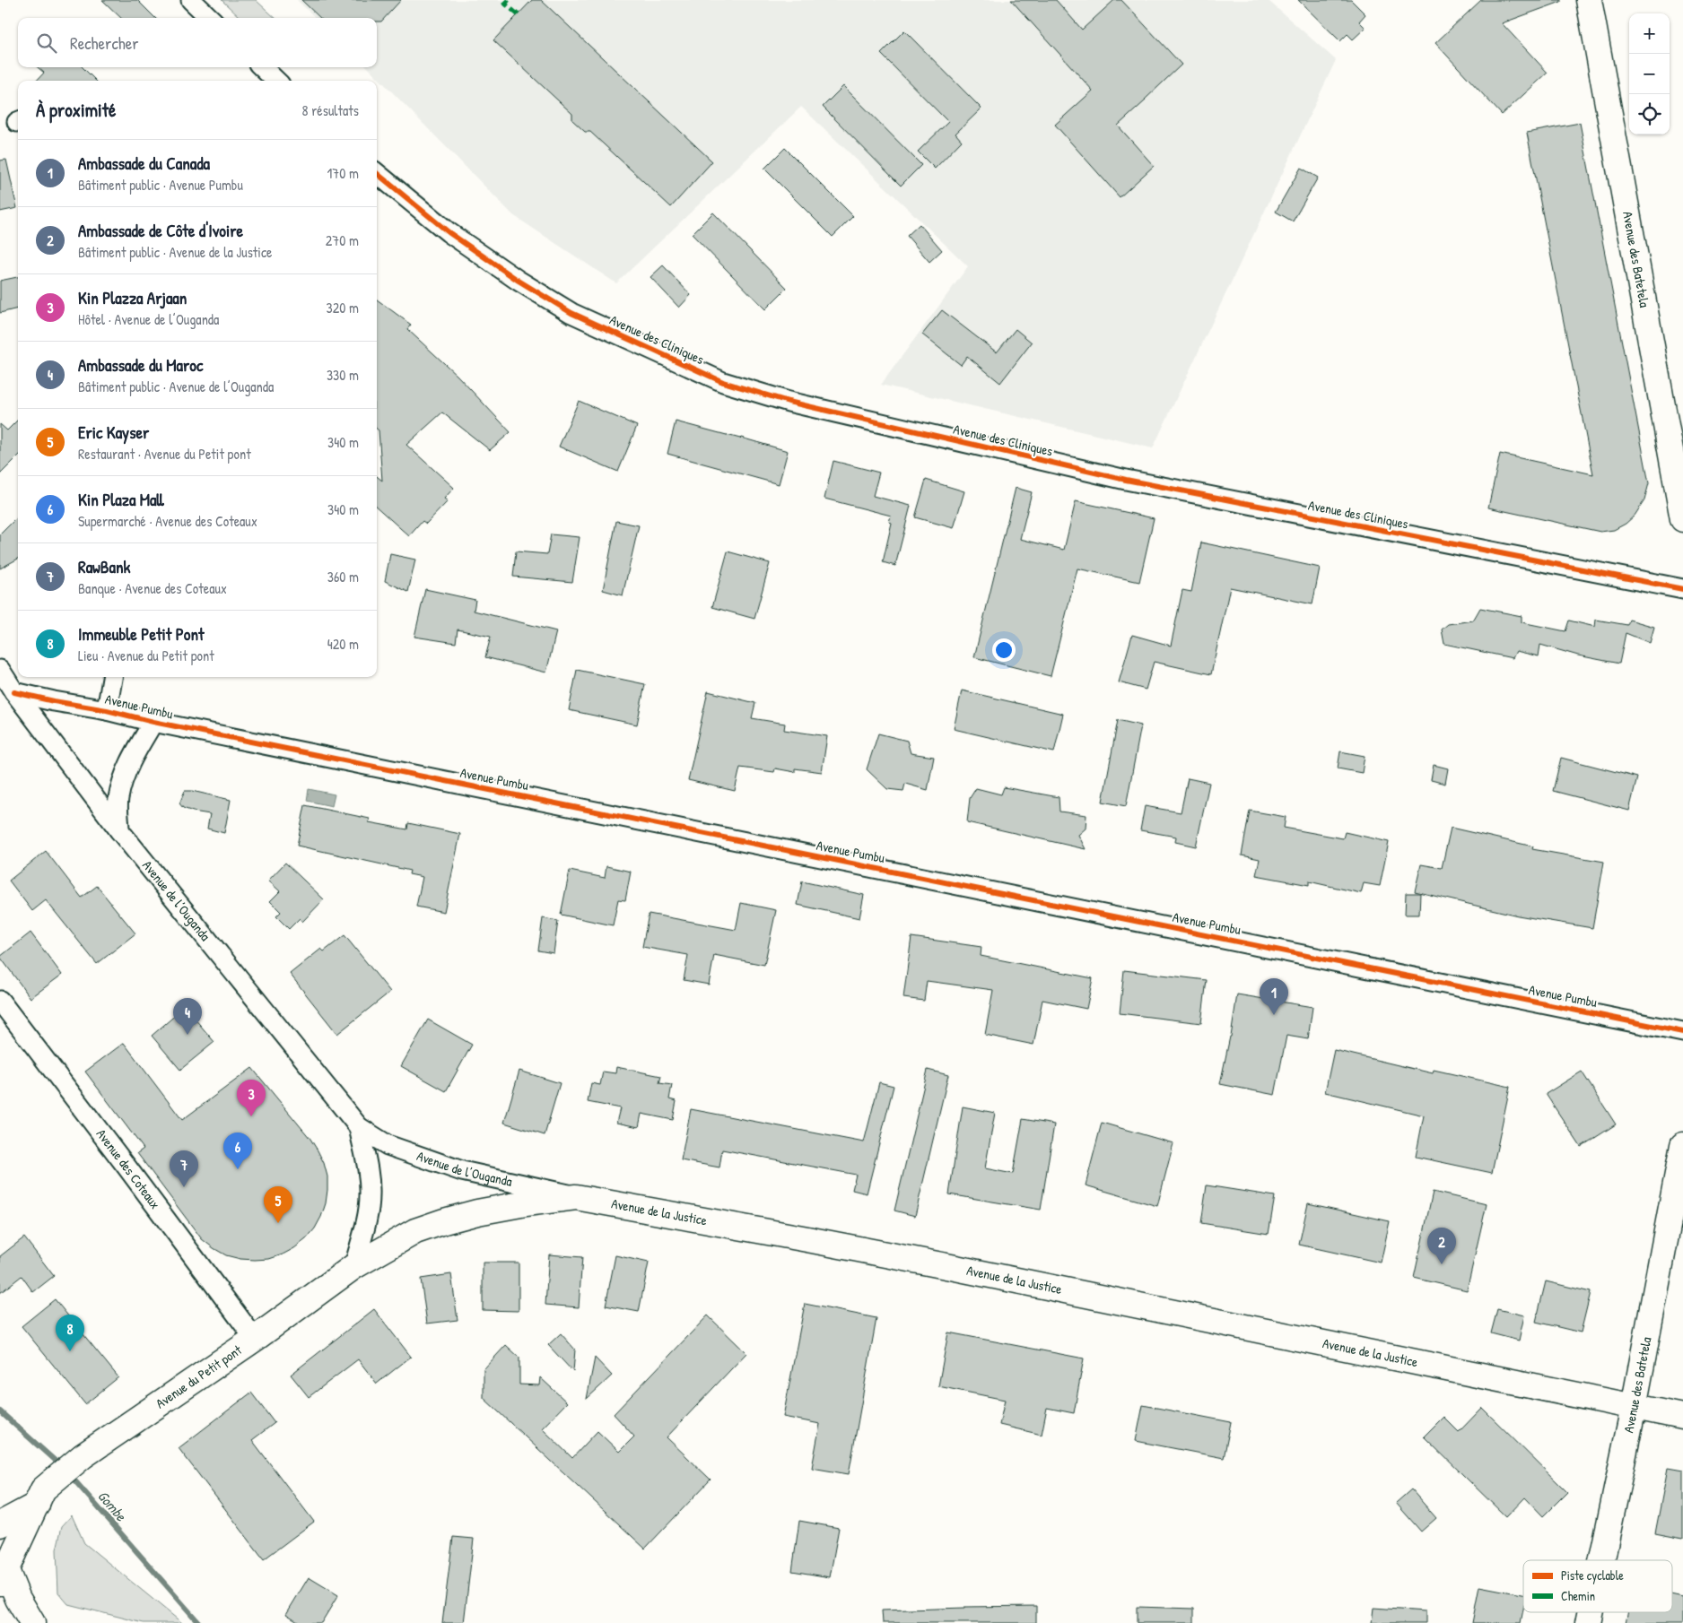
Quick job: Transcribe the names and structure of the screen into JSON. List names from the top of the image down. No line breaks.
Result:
{"streets":{"main road":["Avenue des Batetela","Avenue de la Justice","Avenue du Petit pont"],"street":["Avenue des Cliniques","Avenue Pumbu","Avenue de l’Ouganda","Avenue des Coteaux"]},"crossings":[["Avenue des Batetela","Avenue de la Justice"],["Avenue Pumbu","Avenue de l’Ouganda"],["Avenue de l’Ouganda","Avenue de la Justice"],["Avenue de l’Ouganda","Avenue du Petit pont"],["Avenue des Coteaux","Avenue du Petit pont"],["Avenue de la Justice","Avenue du Petit pont"]],"water":["Gombe"],"legend":["Piste cyclable","Chemin"],"page":{"map_buttons":["+","−"],"search":"Rechercher","heading":["À proximité","8 résultats"],"list":[{"mark":"1","name":"Ambassade du Canada","note":"Bâtiment public · Avenue Pumbu","value":"170 m"},{"mark":"2","name":"Ambassade de Côte d'Ivoire","note":"Bâtiment public · Avenue de la Justice","value":"270 m"},{"mark":"3","name":"Kin Plazza Arjaan","note":"Hôtel · Avenue de l’Ouganda","value":"320 m"},{"mark":"4","name":"Ambassade du Maroc","note":"Bâtiment public · Avenue de l’Ouganda","value":"330 m"},{"mark":"5","name":"Eric Kayser","note":"Restaurant · Avenue du Petit pont","value":"340 m"},{"mark":"6","name":"Kin Plaza Mall","note":"Supermarché · Avenue des Coteaux","value":"340 m"},{"mark":"7","name":"RawBank","note":"Banque · Avenue des Coteaux","value":"360 m"},{"mark":"8","name":"Immeuble Petit Pont","note":"Lieu · Avenue du Petit pont","value":"420 m"}],"pins":["1","4","3","6","7","5","2","8"]}}
